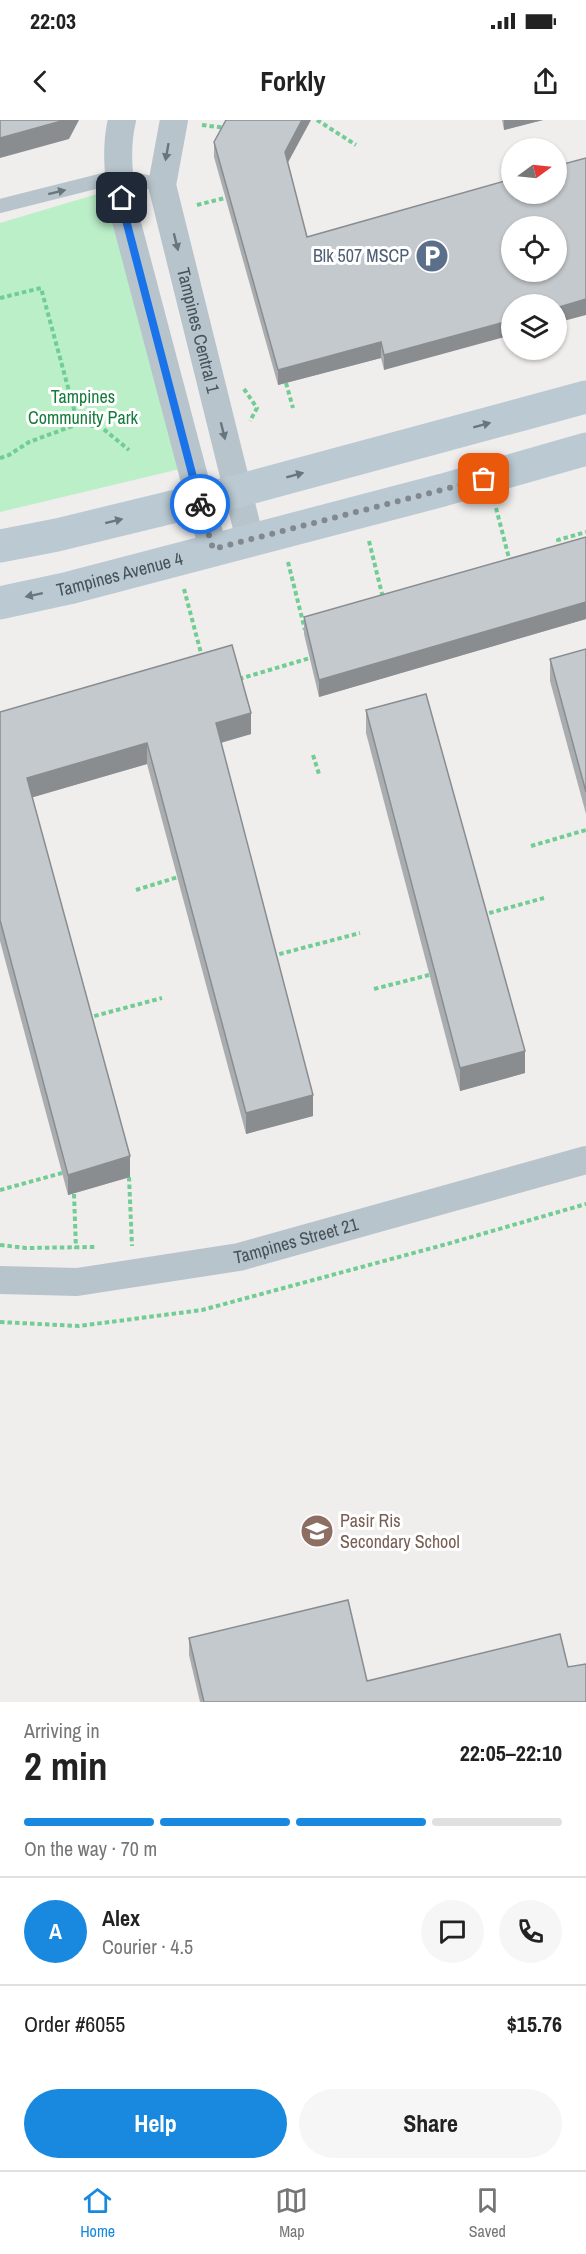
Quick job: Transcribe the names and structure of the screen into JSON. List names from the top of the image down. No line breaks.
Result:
{"streets":{"main road":["Tampines Avenue 4"],"street":["Tampines Central 1","Tampines Street 21"]},"crossings":[["Tampines Central 1","Tampines Avenue 4"]],"parks":["Tampines Community Park"],"places":{"parking":["Blk 507 MSCP"],"school or university":["Pasir Ris Secondary School"]},"north":"right","page":{"status":"22:03","header":"Forkly","heading":["2 min","Arriving in","22:05–22:10"],"panel":["Alex","Courier · 4.5","Order #6055","$15.76"],"bar":"On the way · 70 m","round":"A","buttons":["Help","Share"],"tabs":["Home","Map","Saved"]}}
